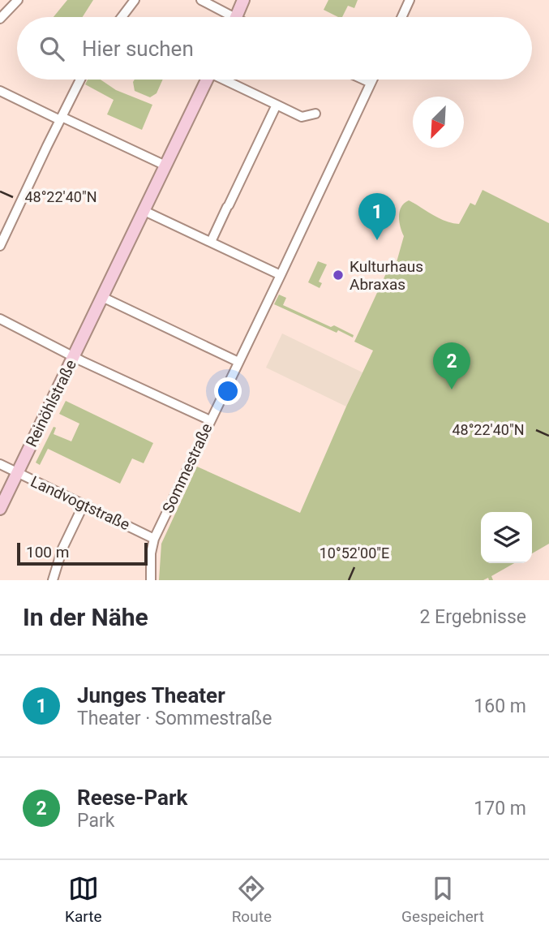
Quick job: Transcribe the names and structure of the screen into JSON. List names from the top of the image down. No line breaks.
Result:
{"streets":{"street":["Reinöhlstraße","Sommestraße","Landvogtstraße"]},"crossings":[["Reinöhlstraße","Landvogtstraße"],["Sommestraße","Landvogtstraße"]],"places":["Kulturhaus Abraxas"],"scale_bar":"100 m","north":"bottom left","page":{"search":"Hier suchen","pins":["1","2"],"scale":"100 m","heading":["In der Nähe","2 Ergebnisse"],"list":[{"mark":"1","name":"Junges Theater","note":"Theater · Sommestraße","value":"160 m"},{"mark":"2","name":"Reese-Park","note":"Park","value":"170 m"}],"nav":["Karte","Route","Gespeichert"]},"coordinates":["48°22'40\"N","10°52'00\"E"]}
